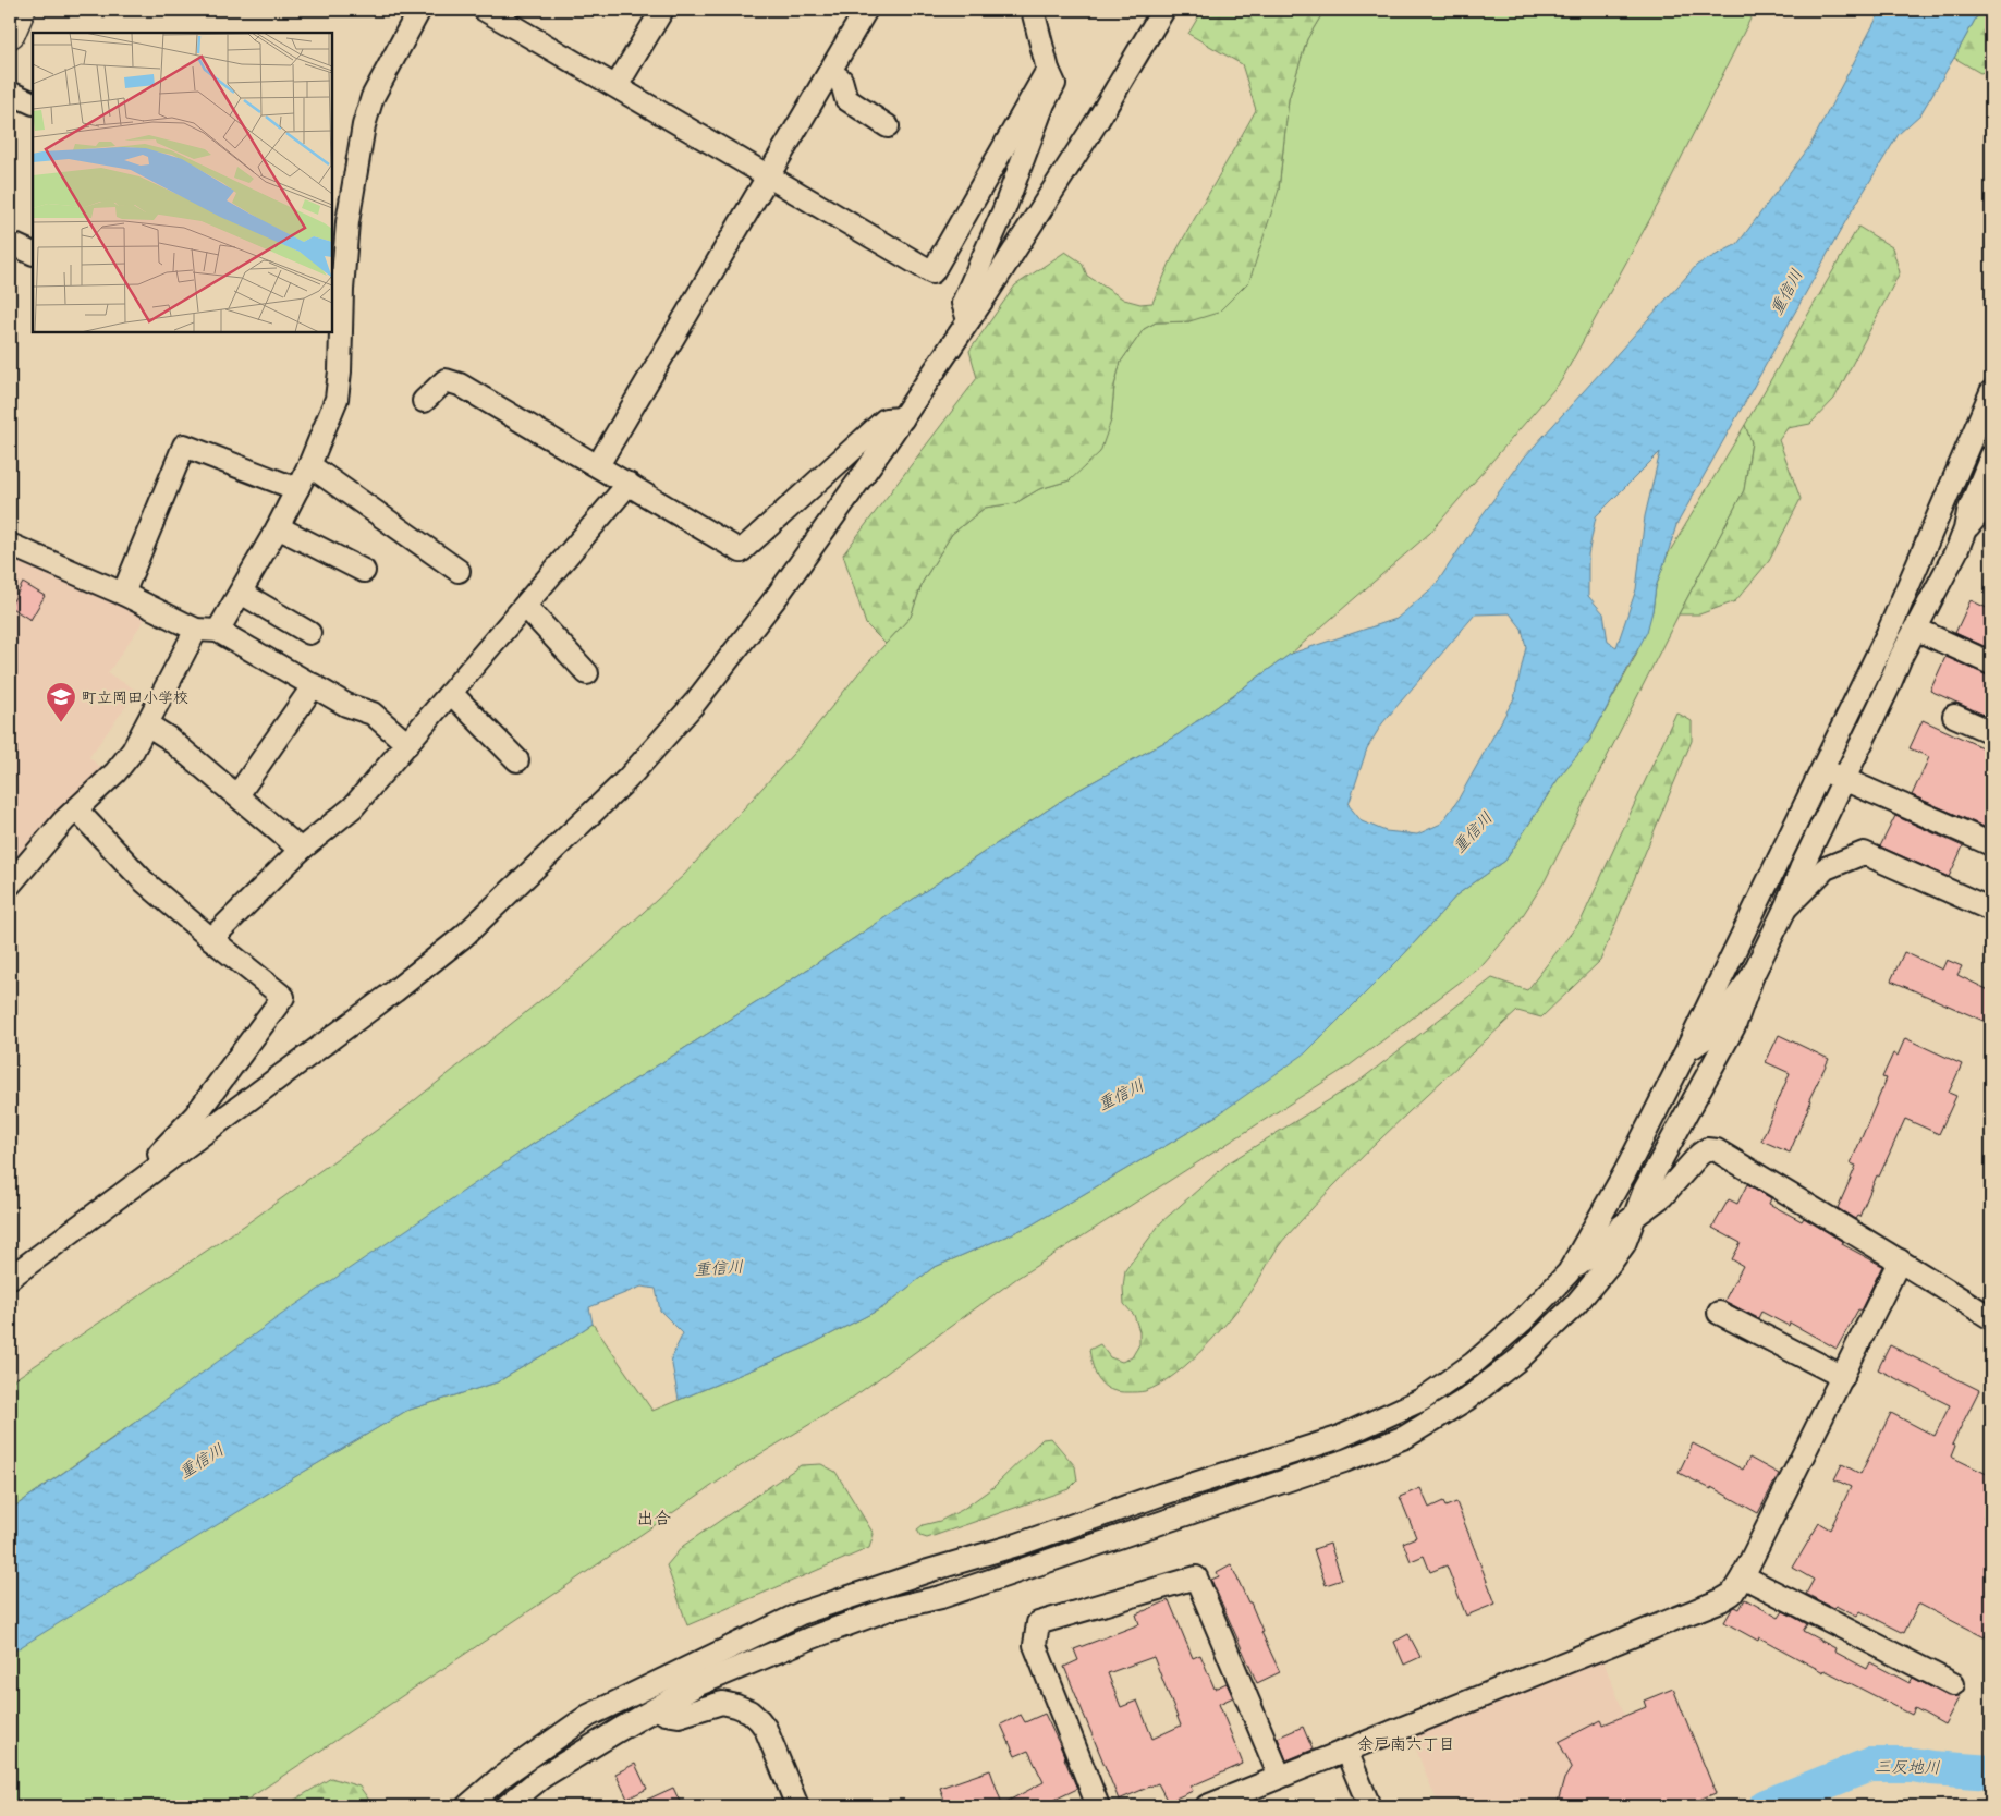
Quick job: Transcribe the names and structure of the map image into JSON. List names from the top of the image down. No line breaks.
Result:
{"districts":["出合","余戸南六丁目"],"water":["重信川","三反地川"],"places":{"school or university":["町立岡田小学校"]}}
